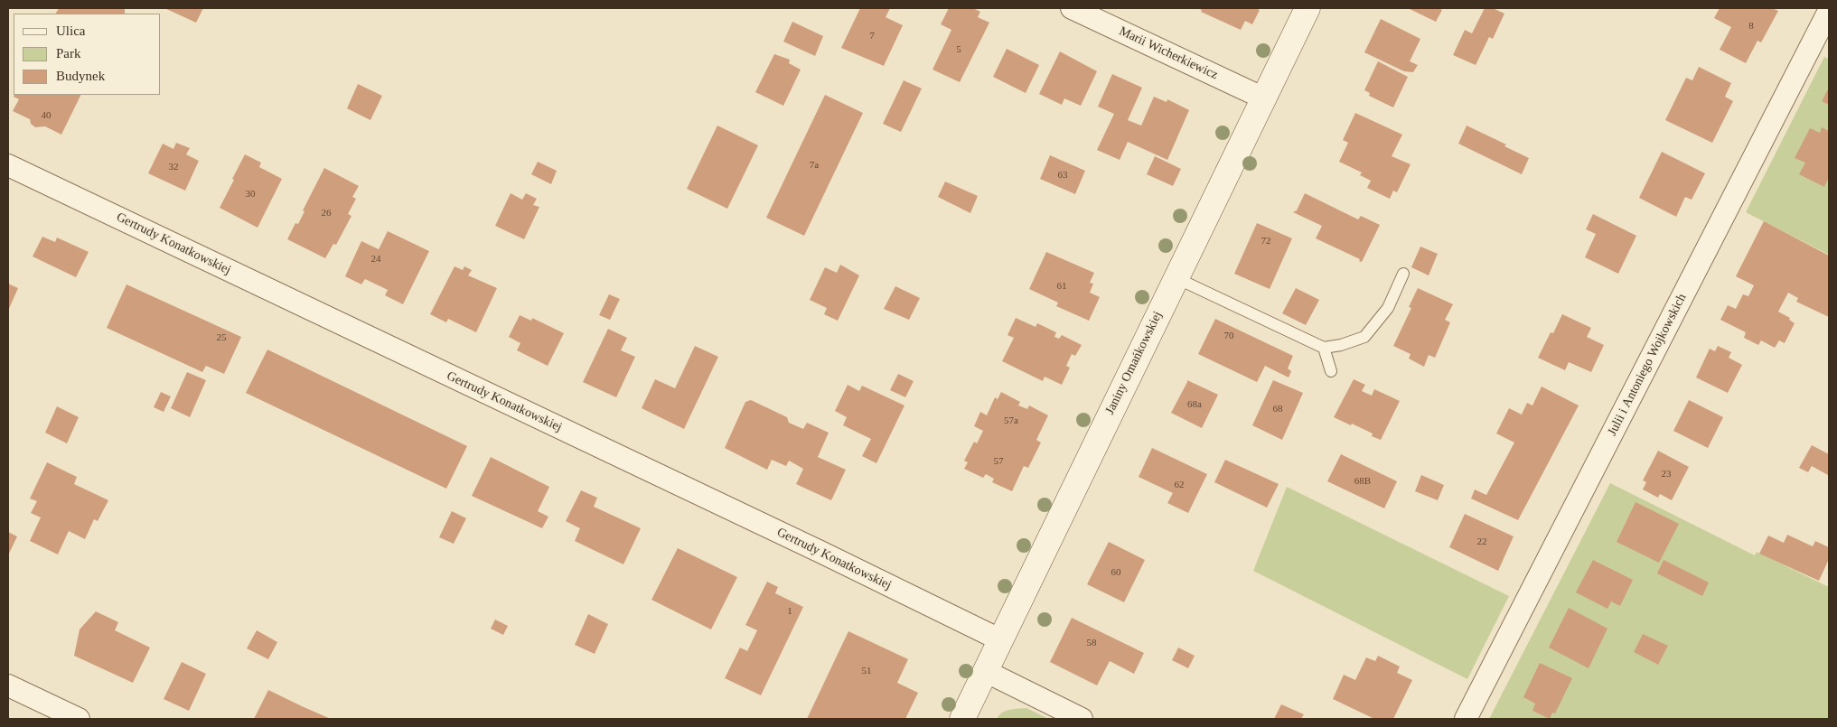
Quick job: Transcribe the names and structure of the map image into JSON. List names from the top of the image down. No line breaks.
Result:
{"streets":{"street":["Marii Wicherkiewicz","Gertrudy Konatkowskiej","Janiny Omańkowskiej","Julii i Antoniego Wojkowskich"]},"crossings":[["Marii Wicherkiewicz","Janiny Omańkowskiej"],["Gertrudy Konatkowskiej","Janiny Omańkowskiej"]],"house_numbers":["8","7","5","40","7a","32","63","30","26","72","24","61","70","25","68a","68","57a","57","23","68B","62","22","60","1","58","51"],"legend":["Ulica","Park","Budynek"]}
